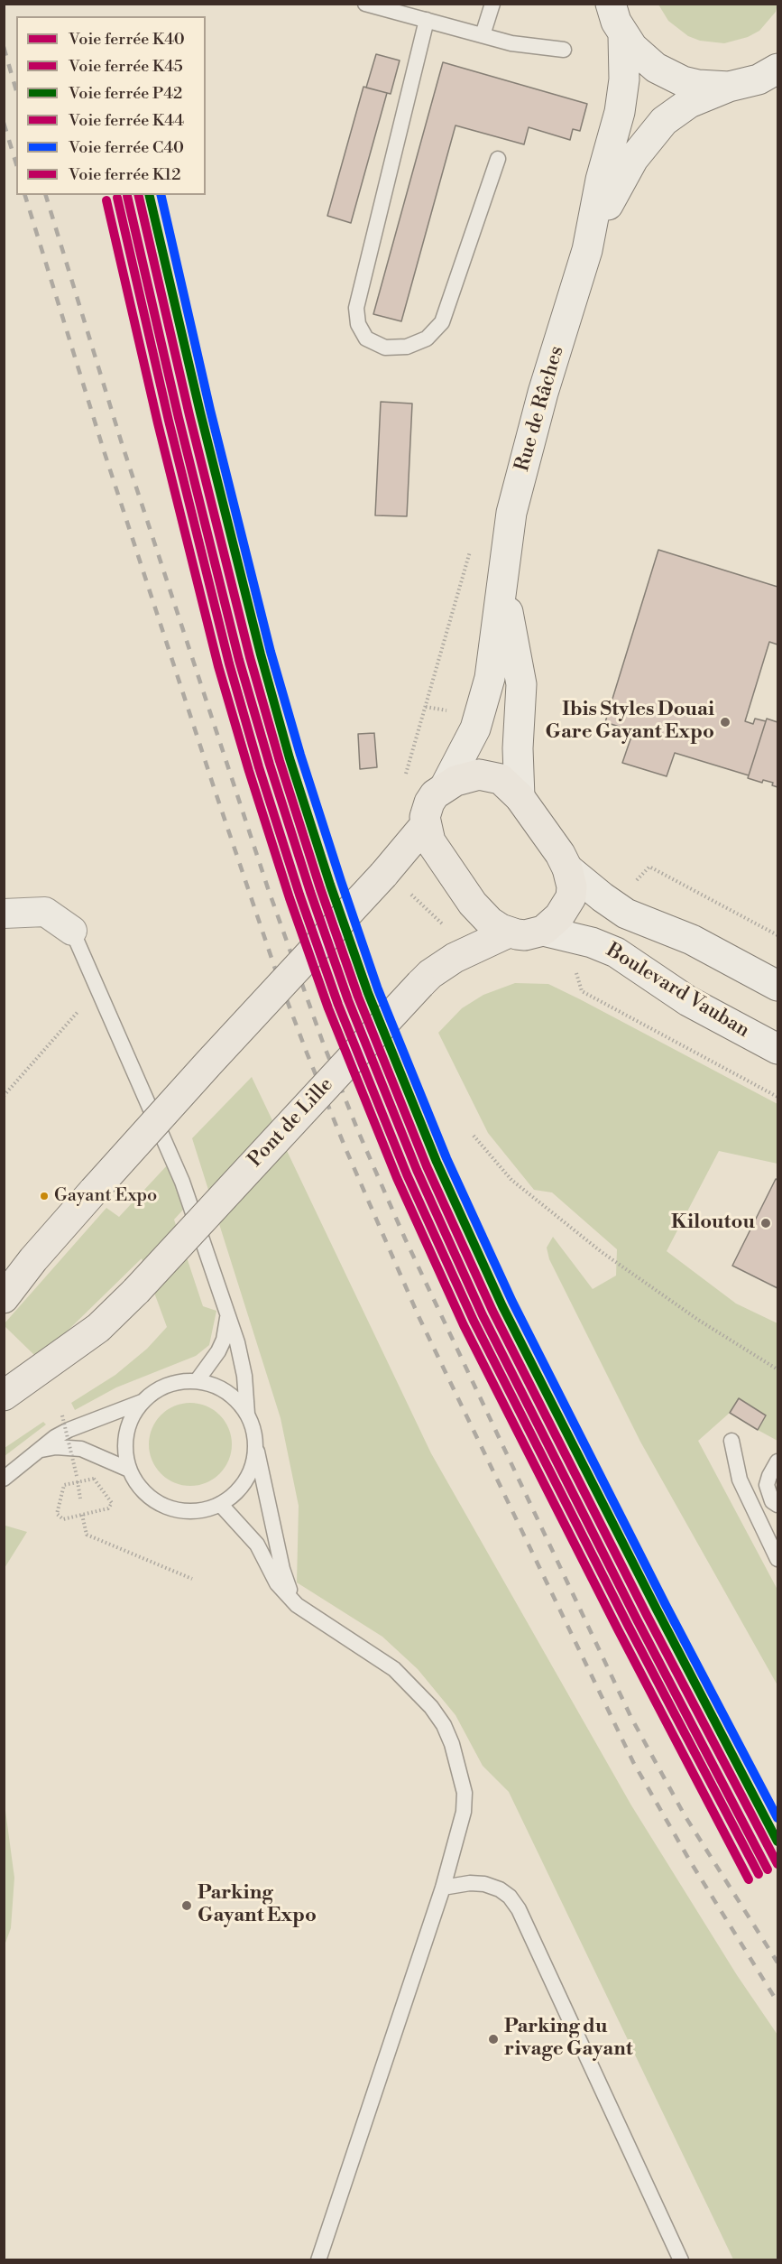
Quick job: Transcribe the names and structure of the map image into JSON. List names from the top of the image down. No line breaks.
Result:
{"streets":{"main road":["Rue de Râches","Boulevard Vauban","Pont de Lille"]},"crossings":[["Rue de Râches","Boulevard Vauban"],["Rue de Râches","Pont de Lille"],["Boulevard Vauban","Pont de Lille"]],"places":["Ibis Styles Douai Gare Gayant Expo","Gayant Expo","Kiloutou","Parking Gayant Expo","Parking du rivage Gayant"],"lines":["rail line K40","rail line P42","rail line C40","rail line K45","rail line K44","rail line K12"],"legend":["Voie ferrée K40","Voie ferrée K45","Voie ferrée P42","Voie ferrée K44","Voie ferrée C40","Voie ferrée K12"]}
